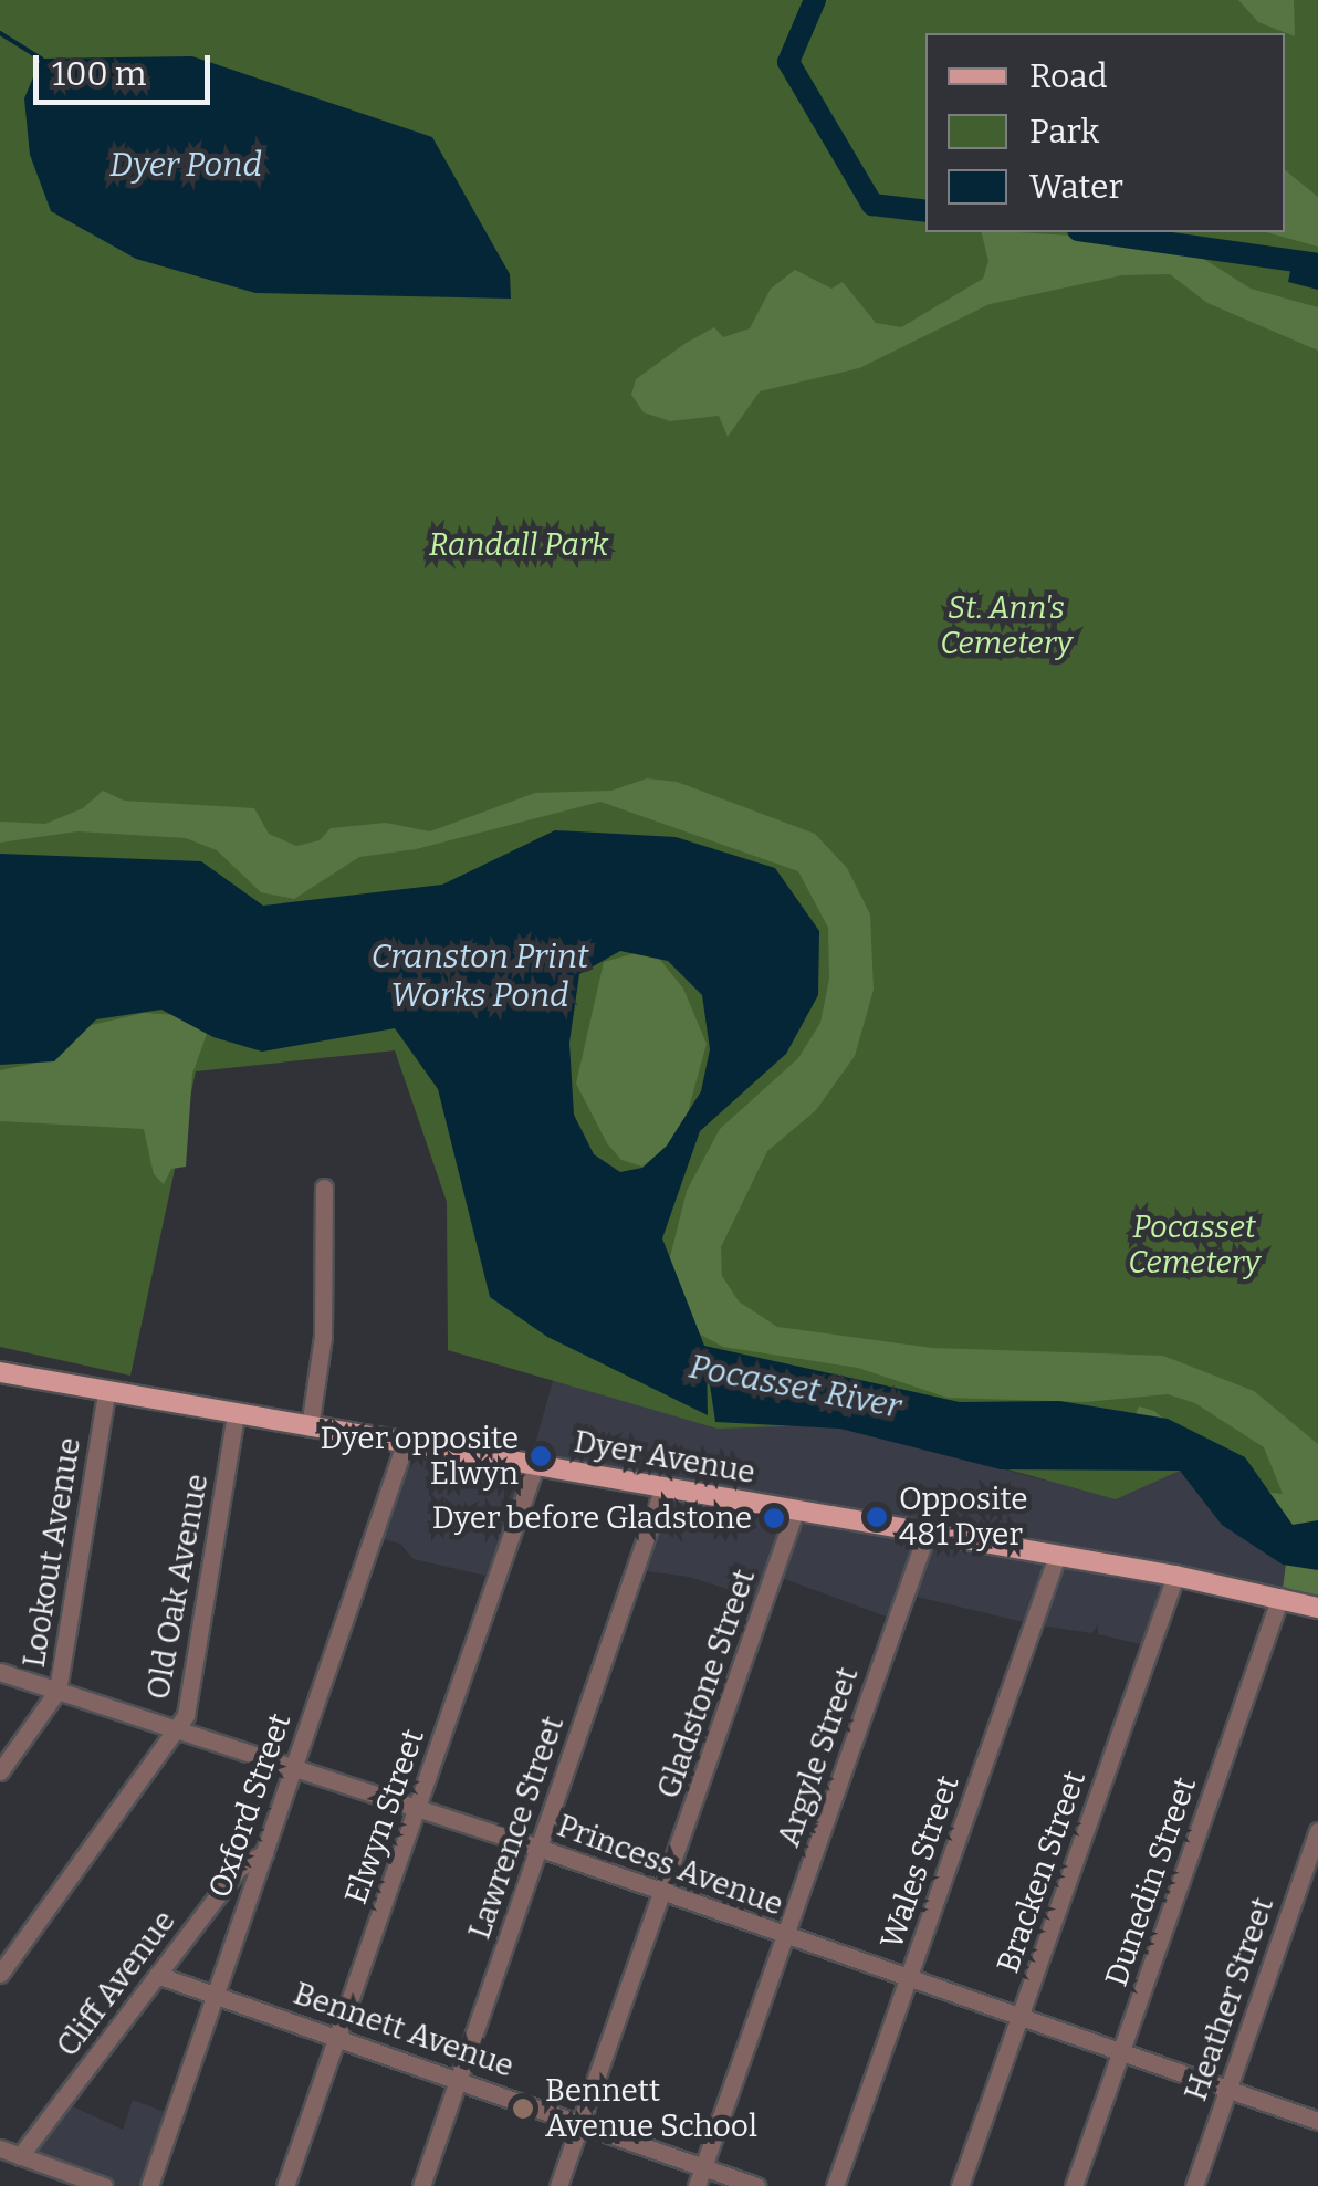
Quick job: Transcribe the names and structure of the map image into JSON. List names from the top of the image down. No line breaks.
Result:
{"streets":{"main road":["Dyer Avenue"],"street":["Lookout Avenue","Old Oak Avenue","Gladstone Street","Argyle Street","Oxford Street","Elwyn Street","Lawrence Street","Wales Street","Princess Avenue","Bracken Street","Dunedin Street","Cliff Avenue","Heather Street","Bennett Avenue"]},"crossings":[["Dyer Avenue","Lookout Avenue"],["Dyer Avenue","Old Oak Avenue"],["Dyer Avenue","Gladstone Street"],["Dyer Avenue","Argyle Street"],["Dyer Avenue","Oxford Street"],["Dyer Avenue","Elwyn Street"],["Dyer Avenue","Lawrence Street"],["Dyer Avenue","Wales Street"],["Dyer Avenue","Bracken Street"],["Dyer Avenue","Dunedin Street"],["Lookout Avenue","Princess Avenue"],["Old Oak Avenue","Princess Avenue"],["Gladstone Street","Princess Avenue"],["Gladstone Street","Bennett Avenue"],["Argyle Street","Princess Avenue"],["Argyle Street","Bennett Avenue"],["Oxford Street","Princess Avenue"],["Oxford Street","Cliff Avenue"],["Oxford Street","Bennett Avenue"],["Elwyn Street","Princess Avenue"],["Elwyn Street","Bennett Avenue"],["Lawrence Street","Princess Avenue"],["Lawrence Street","Bennett Avenue"],["Wales Street","Princess Avenue"],["Princess Avenue","Bracken Street"],["Princess Avenue","Dunedin Street"],["Princess Avenue","Heather Street"],["Cliff Avenue","Bennett Avenue"]],"water":["Dyer Pond","Cranston Print Works Pond","Pocasset River"],"parks":["Randall Park","St. Ann's Cemetery","Pocasset Cemetery"],"places":["Dyer opposite Elwyn","Opposite 481 Dyer","Dyer before Gladstone","Bennett Avenue School"],"legend":["Road","Park","Water"],"scale_bar":"100 m"}
